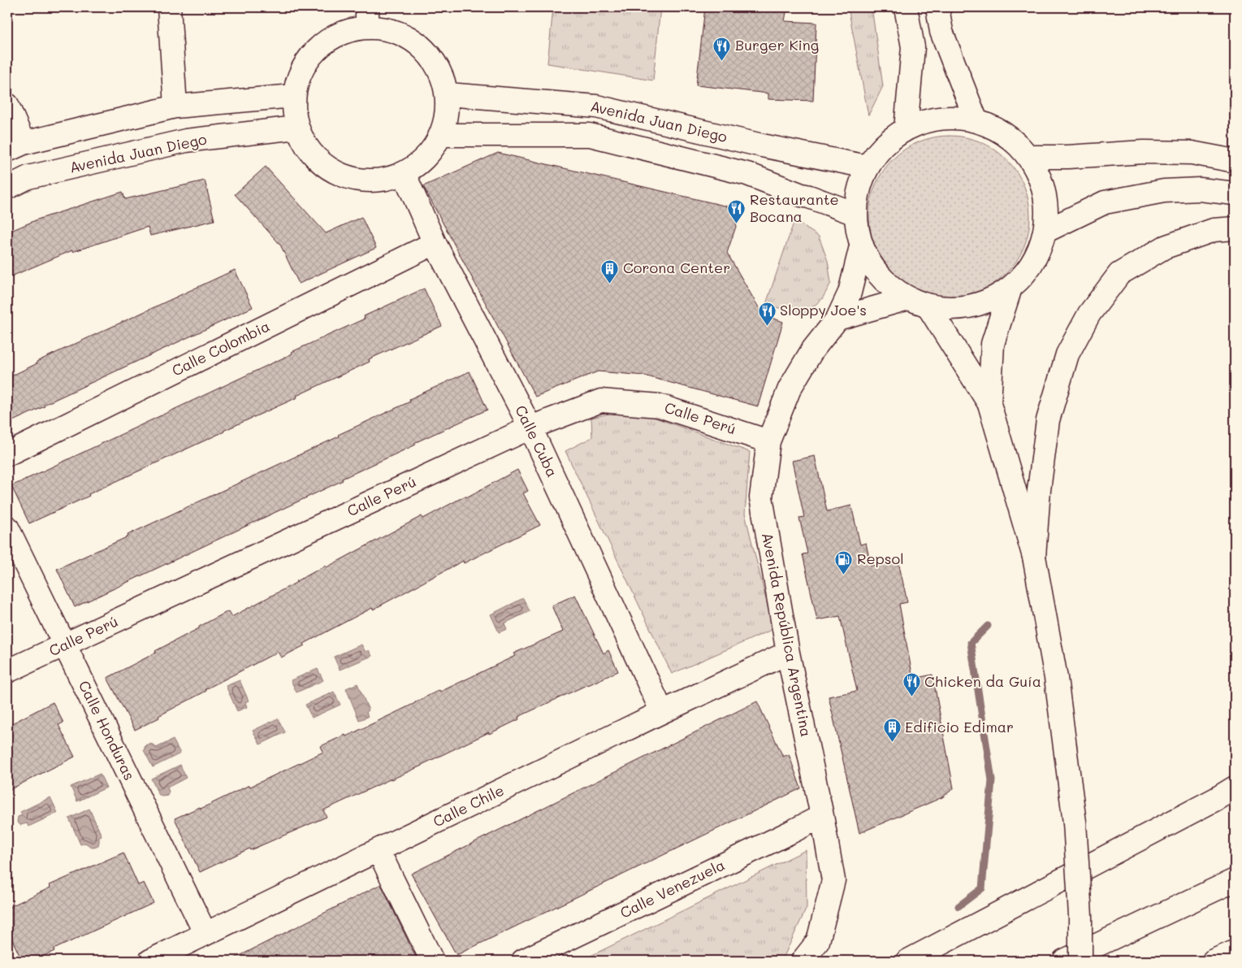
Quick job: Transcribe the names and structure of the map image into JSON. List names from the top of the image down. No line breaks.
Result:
{"streets":{"main road":["Avenida Juan Diego","Calle Colombia","Calle Perú","Calle Cuba","Avenida República Argentina","Calle Honduras","Calle Chile","Calle Venezuela"]},"crossings":[["Calle Colombia","Calle Cuba"],["Calle Perú","Calle Cuba"],["Calle Perú","Avenida República Argentina"],["Calle Perú","Calle Honduras"],["Calle Cuba","Calle Chile"],["Avenida República Argentina","Calle Chile"],["Avenida República Argentina","Calle Venezuela"],["Calle Honduras","Calle Chile"]],"places":{"restaurant":["Burger King","Restaurante Bocana","Sloppy Joe's","Chicken da Guía"],"building":["Corona Center","Edificio Edimar"],"fuel station":["Repsol"]}}
